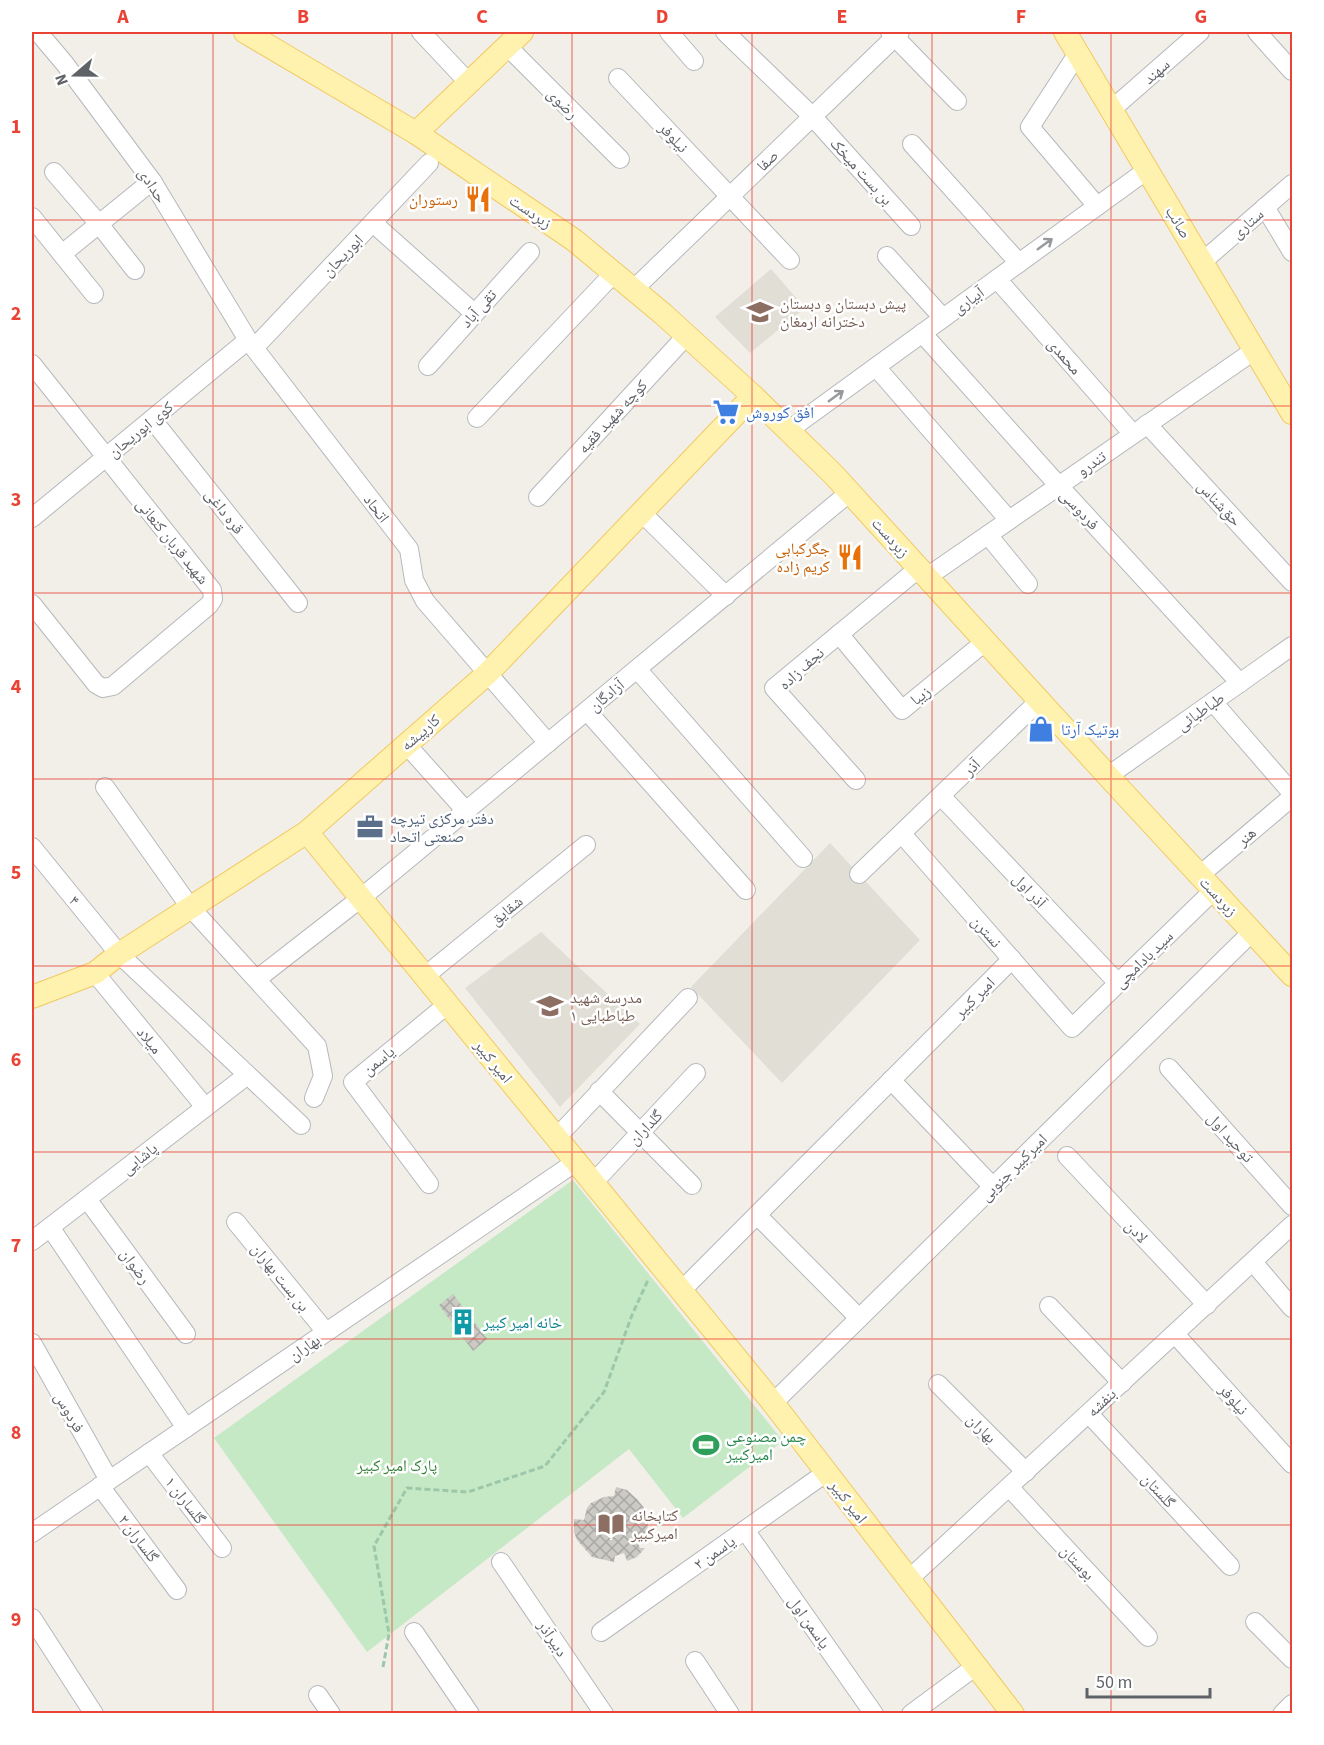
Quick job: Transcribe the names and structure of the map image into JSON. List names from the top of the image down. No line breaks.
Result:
{"streets":{"main road":["زبردست","صائب","کارپیشه","امیر کبیر"],"street":["سهند","رضوی","نیلوفر","صفا","بن بست میخک","حدادی","ستاری","ابوریحان","آبیاری","تقی آباد","محمدی","کوچه شهید فقیه","کوی ابوریحان","تندرو","حق‌شناس","اتحاد","فردوسی","قره داغی","شهید قربان کنعانی","نجف زاده","آزادگان","زیبا","طباطبائی","آذر","هنر","آذر اول","۴","شقایق","نسترن","سید بادامچی","میلاد","یاسمن","گلداران","توحید اول","پاشایی","امیرکبیر جنوبی","لادن","رضوان","بن بست بهاران","بهاران","بنفشه","فردوس","گلستان","گلساران ۱","گلساران ۲","یاسمن ۲","بوستان","یاسمن اول","دبیرآذر"]},"crossings":[["سهند","صائب"],["نیلوفر","صفا"],["نیلوفر","بنفشه"],["صفا","بن بست میخک"],["صفا","زبردست"],["حدادی","ابوریحان"],["حدادی","کوی ابوریحان"],["حدادی","اتحاد"],["زبردست","ابوریحان"],["زبردست","آبیاری"],["زبردست","کوچه شهید فقیه"],["زبردست","تندرو"],["زبردست","نجف زاده"],["زبردست","آزادگان"],["زبردست","زیبا"],["زبردست","طباطبائی"],["زبردست","کارپیشه"],["زبردست","آذر"],["زبردست","هنر"],["زبردست","سید بادامچی"],["زبردست","امیرکبیر جنوبی"],["صائب","ستاری"],["صائب","آبیاری"],["صائب","تندرو"],["ابوریحان","کوی ابوریحان"],["ابوریحان","اتحاد"],["آبیاری","محمدی"],["آبیاری","فردوسی"],["محمدی","تندرو"],["محمدی","حق‌شناس"],["کوی ابوریحان","اتحاد"],["کوی ابوریحان","قره داغی"],["کوی ابوریحان","شهید قربان کنعانی"],["تندرو","حق‌شناس"],["تندرو","فردوسی"],["تندرو","نجف زاده"],["اتحاد","آزادگان"],["اتحاد","کارپیشه"],["فردوسی","طباطبائی"],["نجف زاده","زیبا"],["آزادگان","امیر کبیر"],["کارپیشه","۴"],["کارپیشه","امیر کبیر"],["کارپیشه","میلاد"],["آذر","آذر اول"],["آذر","نسترن"],["هنر","سید بادامچی"],["آذر اول","سید بادامچی"],["۴","پاشایی"],["شقایق","امیر کبیر"],["نسترن","سید بادامچی"],["نسترن","امیر کبیر"],["امیر کبیر","یاسمن"],["امیر کبیر","گلداران"],["امیر کبیر","امیرکبیر جنوبی"],["امیر کبیر","بهاران"],["امیر کبیر","بنفشه"],["امیر کبیر","یاسمن ۲"],["میلاد","پاشایی"],["پاشایی","رضوان"],["لادن","بنفشه"],["بن بست بهاران","بهاران"],["بهاران","بنفشه"],["بهاران","فردوس"],["بهاران","گلساران ۱"],["بهاران","گلساران ۲"],["بنفشه","گلستان"],["بنفشه","بوستان"],["فردوس","گلساران ۲"],["یاسمن ۲","یاسمن اول"]],"one_way":["آبیاری"],"parks":["پارک امیر کبیر"],"places":{"restaurant":["رستوران","جگرکبابی کریم زاده"],"school or university":["پیش دبستان و دبستان دخترانه ارمغان","مدرسه شهید طباطبایی ۱"],"supermarket":["افق کوروش"],"shop":["بوتیک آرتا"],"office":["دفتر مرکزی تیرچه صنعتی اتحاد"],"building":["خانه امیر کبیر"],"sports":["چمن مصنوعی امیرکبیر"],"library":["کتابخانه امیرکبیر"]},"scale_bar":"50 m","north":"left","grid":{"columns":["A","B","C","D","E","F","G"],"rows":["1","2","3","4","5","6","7","8","9"]}}
